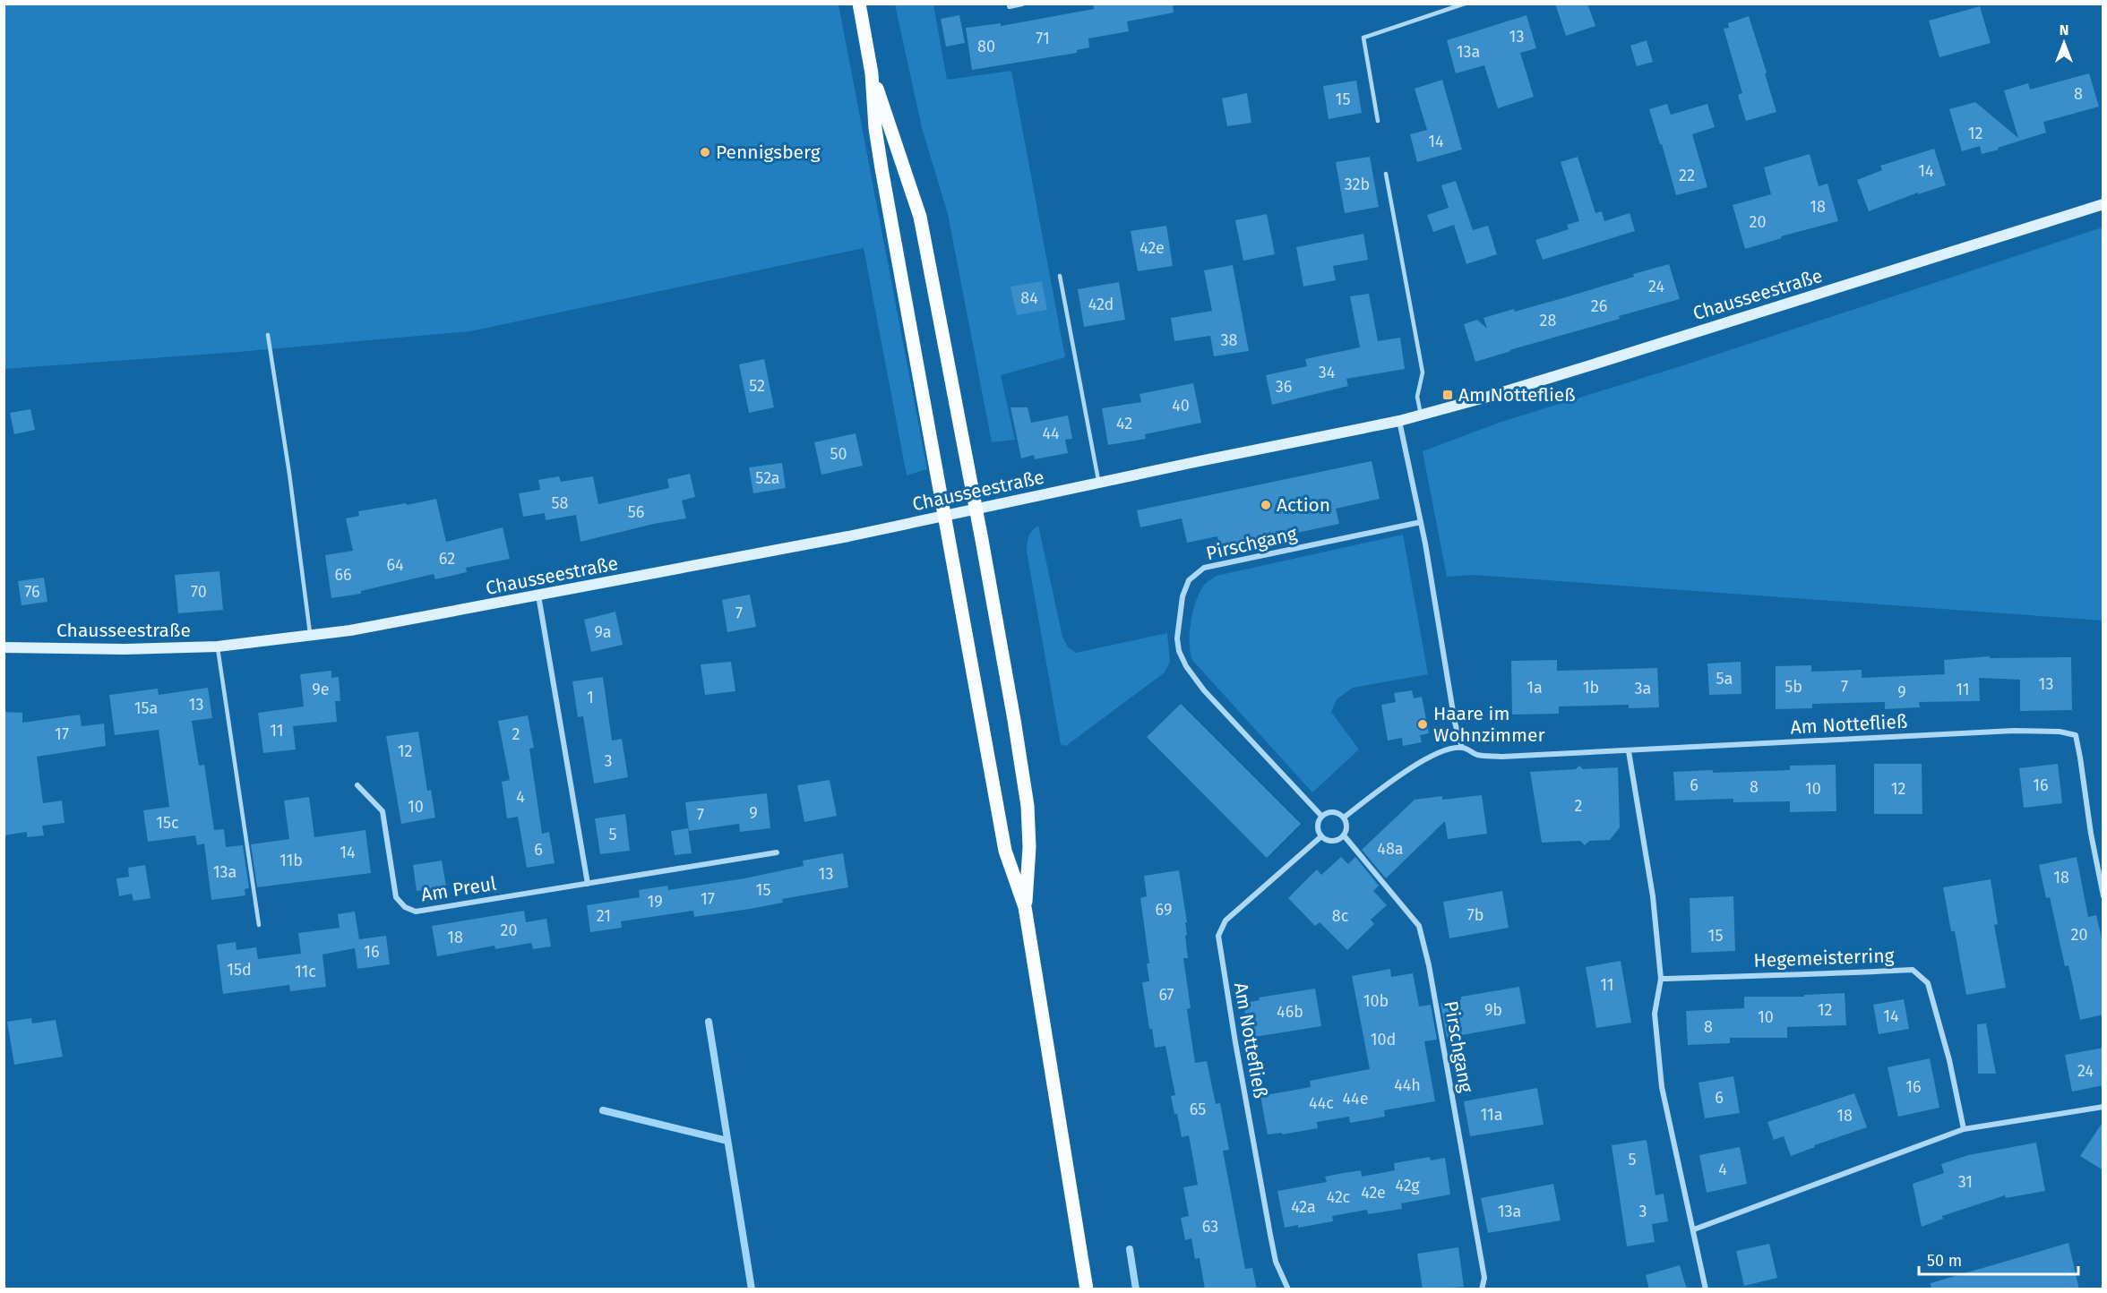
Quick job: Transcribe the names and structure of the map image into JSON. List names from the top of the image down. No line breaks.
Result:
{"streets":{"main road":["Chausseestraße"],"street":["Pirschgang","Am Nottefließ","Am Preul","Hegemeisterring"]},"crossings":[["Pirschgang","Am Nottefließ"]],"places":{"other":["Pennigsberg","Action","Haare im Wohnzimmer"],"transit":["Am Nottefließ"]},"house_numbers":["13","71","80","13a","8","15","12","14","14","22","32b","18","20","42e","24","84","42d","26","28","38","34","52","36","40","42","44","50","52a","58","56","62","64","66","76","70","7","9a","5a","13","5b","7","1a","1b","3a","9e","11","9","1","13","15a","11","17","2","12","3","6","16","8","10","12","4","2","10","9","7","15c","5","48a","6","14","11b","13a","13","18","15","17","19","69","7b","21","8c","20","20","15","18","16","15d","11c","11","67","10b","9b","12","46b","14","10","8","10d","24","44h","16","6","44e","44c","65","11a","18","5","4","31","42g","42e","42c","42a","13a","3","63"],"scale_bar":"50 m","north":"top"}
